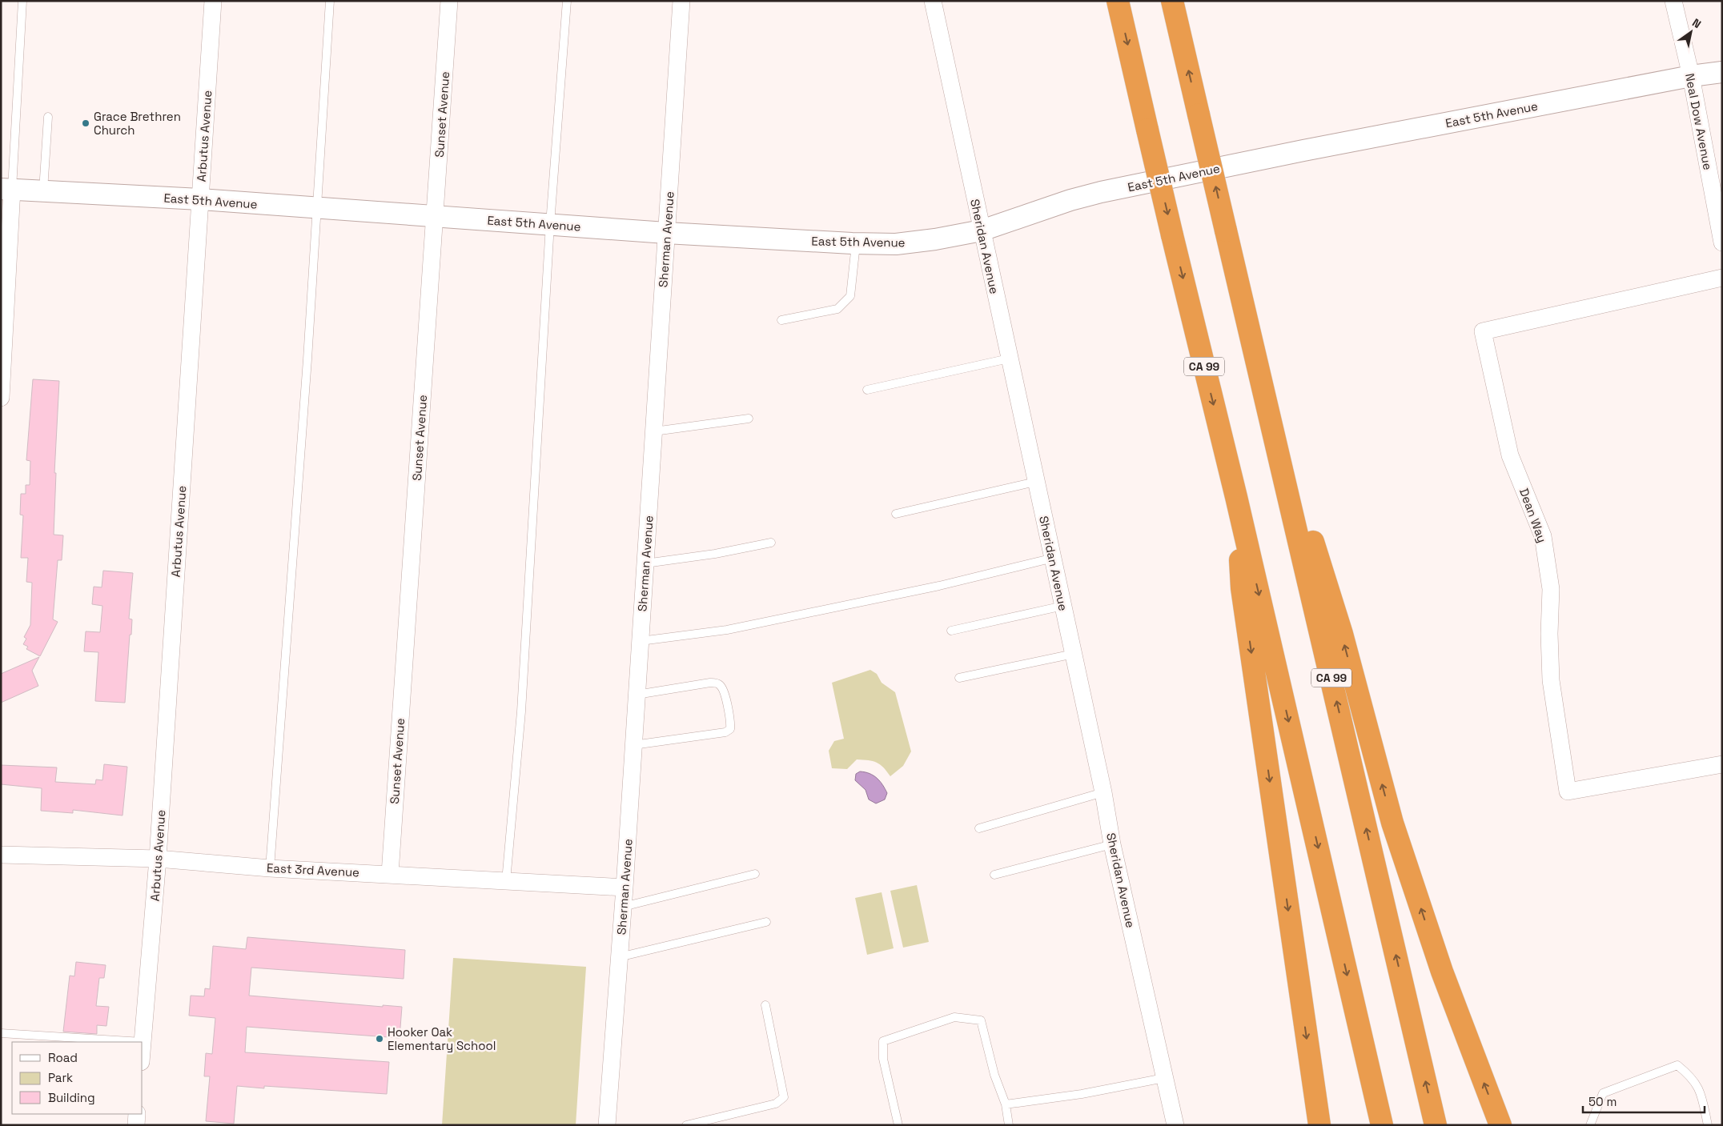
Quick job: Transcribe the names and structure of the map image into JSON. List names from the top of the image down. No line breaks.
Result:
{"streets":{"highway":["CA 99"],"street":["Sunset Avenue","East 5th Avenue","Neal Dow Avenue","Arbutus Avenue","Sherman Avenue","Sheridan Avenue","Dean Way","East 3rd Avenue"]},"crossings":[["Sunset Avenue","East 5th Avenue"],["Sunset Avenue","East 3rd Avenue"],["East 5th Avenue","Neal Dow Avenue"],["East 5th Avenue","Arbutus Avenue"],["East 5th Avenue","Sherman Avenue"],["East 5th Avenue","Sheridan Avenue"],["Arbutus Avenue","East 3rd Avenue"],["Sherman Avenue","East 3rd Avenue"]],"places":["Grace Brethren Church","Hooker Oak Elementary School"],"legend":["Road","Park","Building"],"scale_bar":"50 m","north":"top right"}
